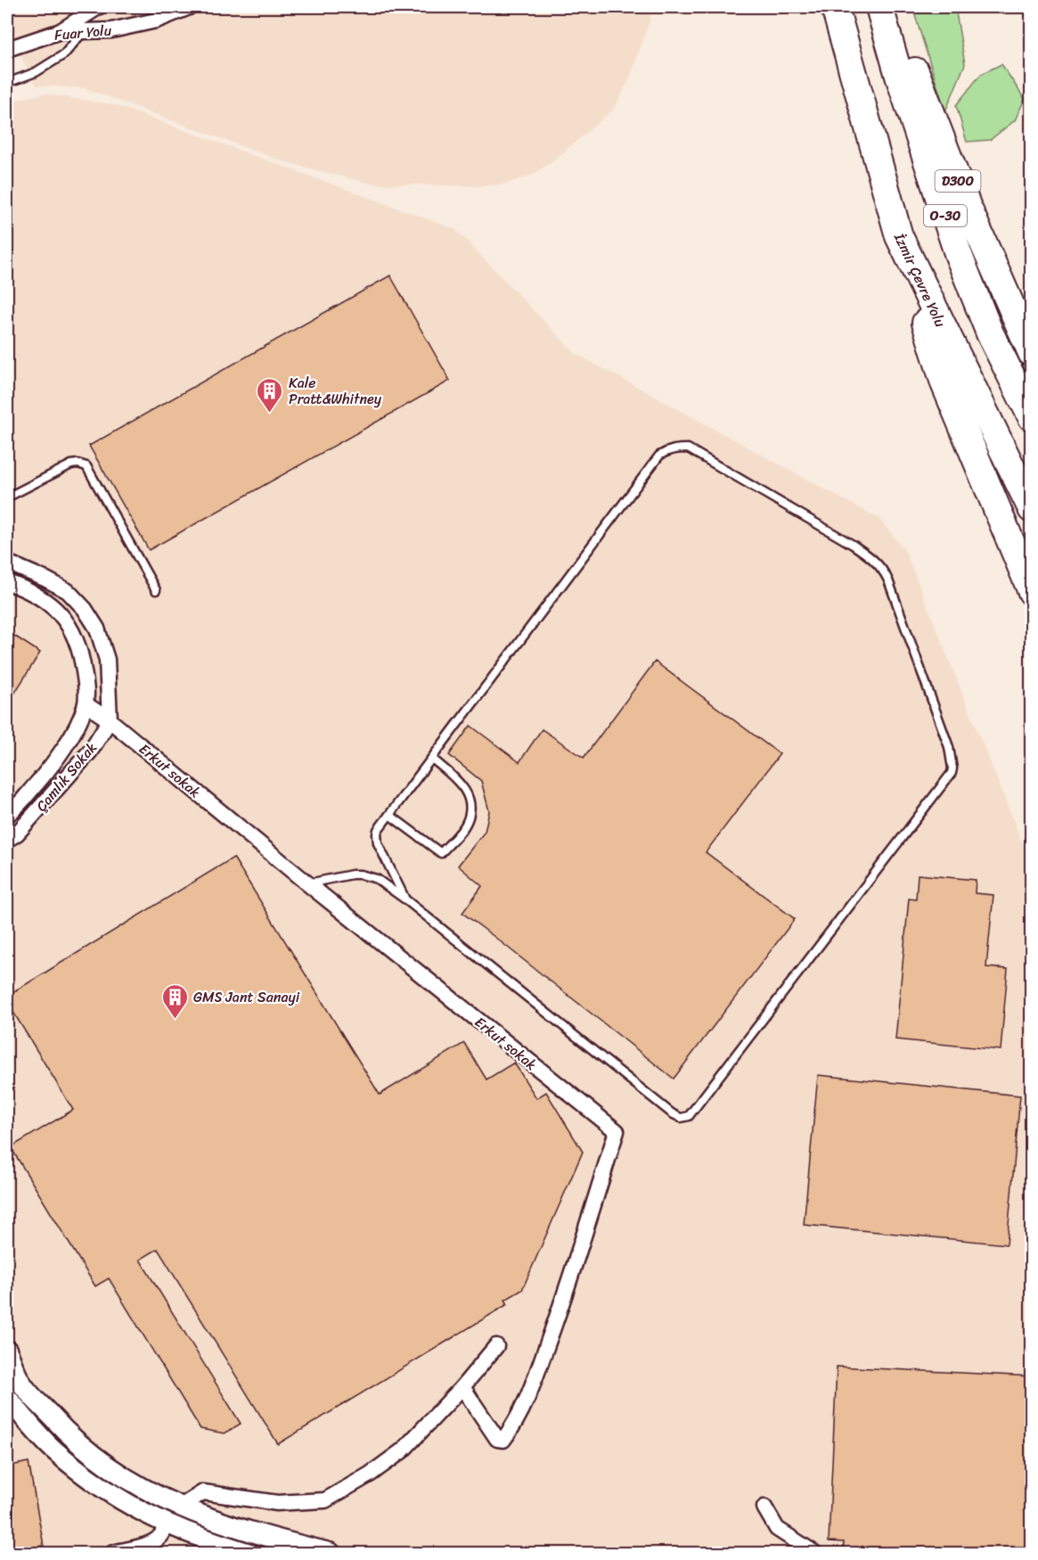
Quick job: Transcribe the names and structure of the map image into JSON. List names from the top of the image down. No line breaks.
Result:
{"streets":{"highway":["D300","O-30","İzmir Çevre Yolu"],"street":["Fuar Yolu","Erkut sokak","Çamlık Sokak"]},"crossings":[["Erkut sokak","Çamlık Sokak"]],"places":{"building":["Kale Pratt&Whitney","GMS Jant Sanayi"]}}
